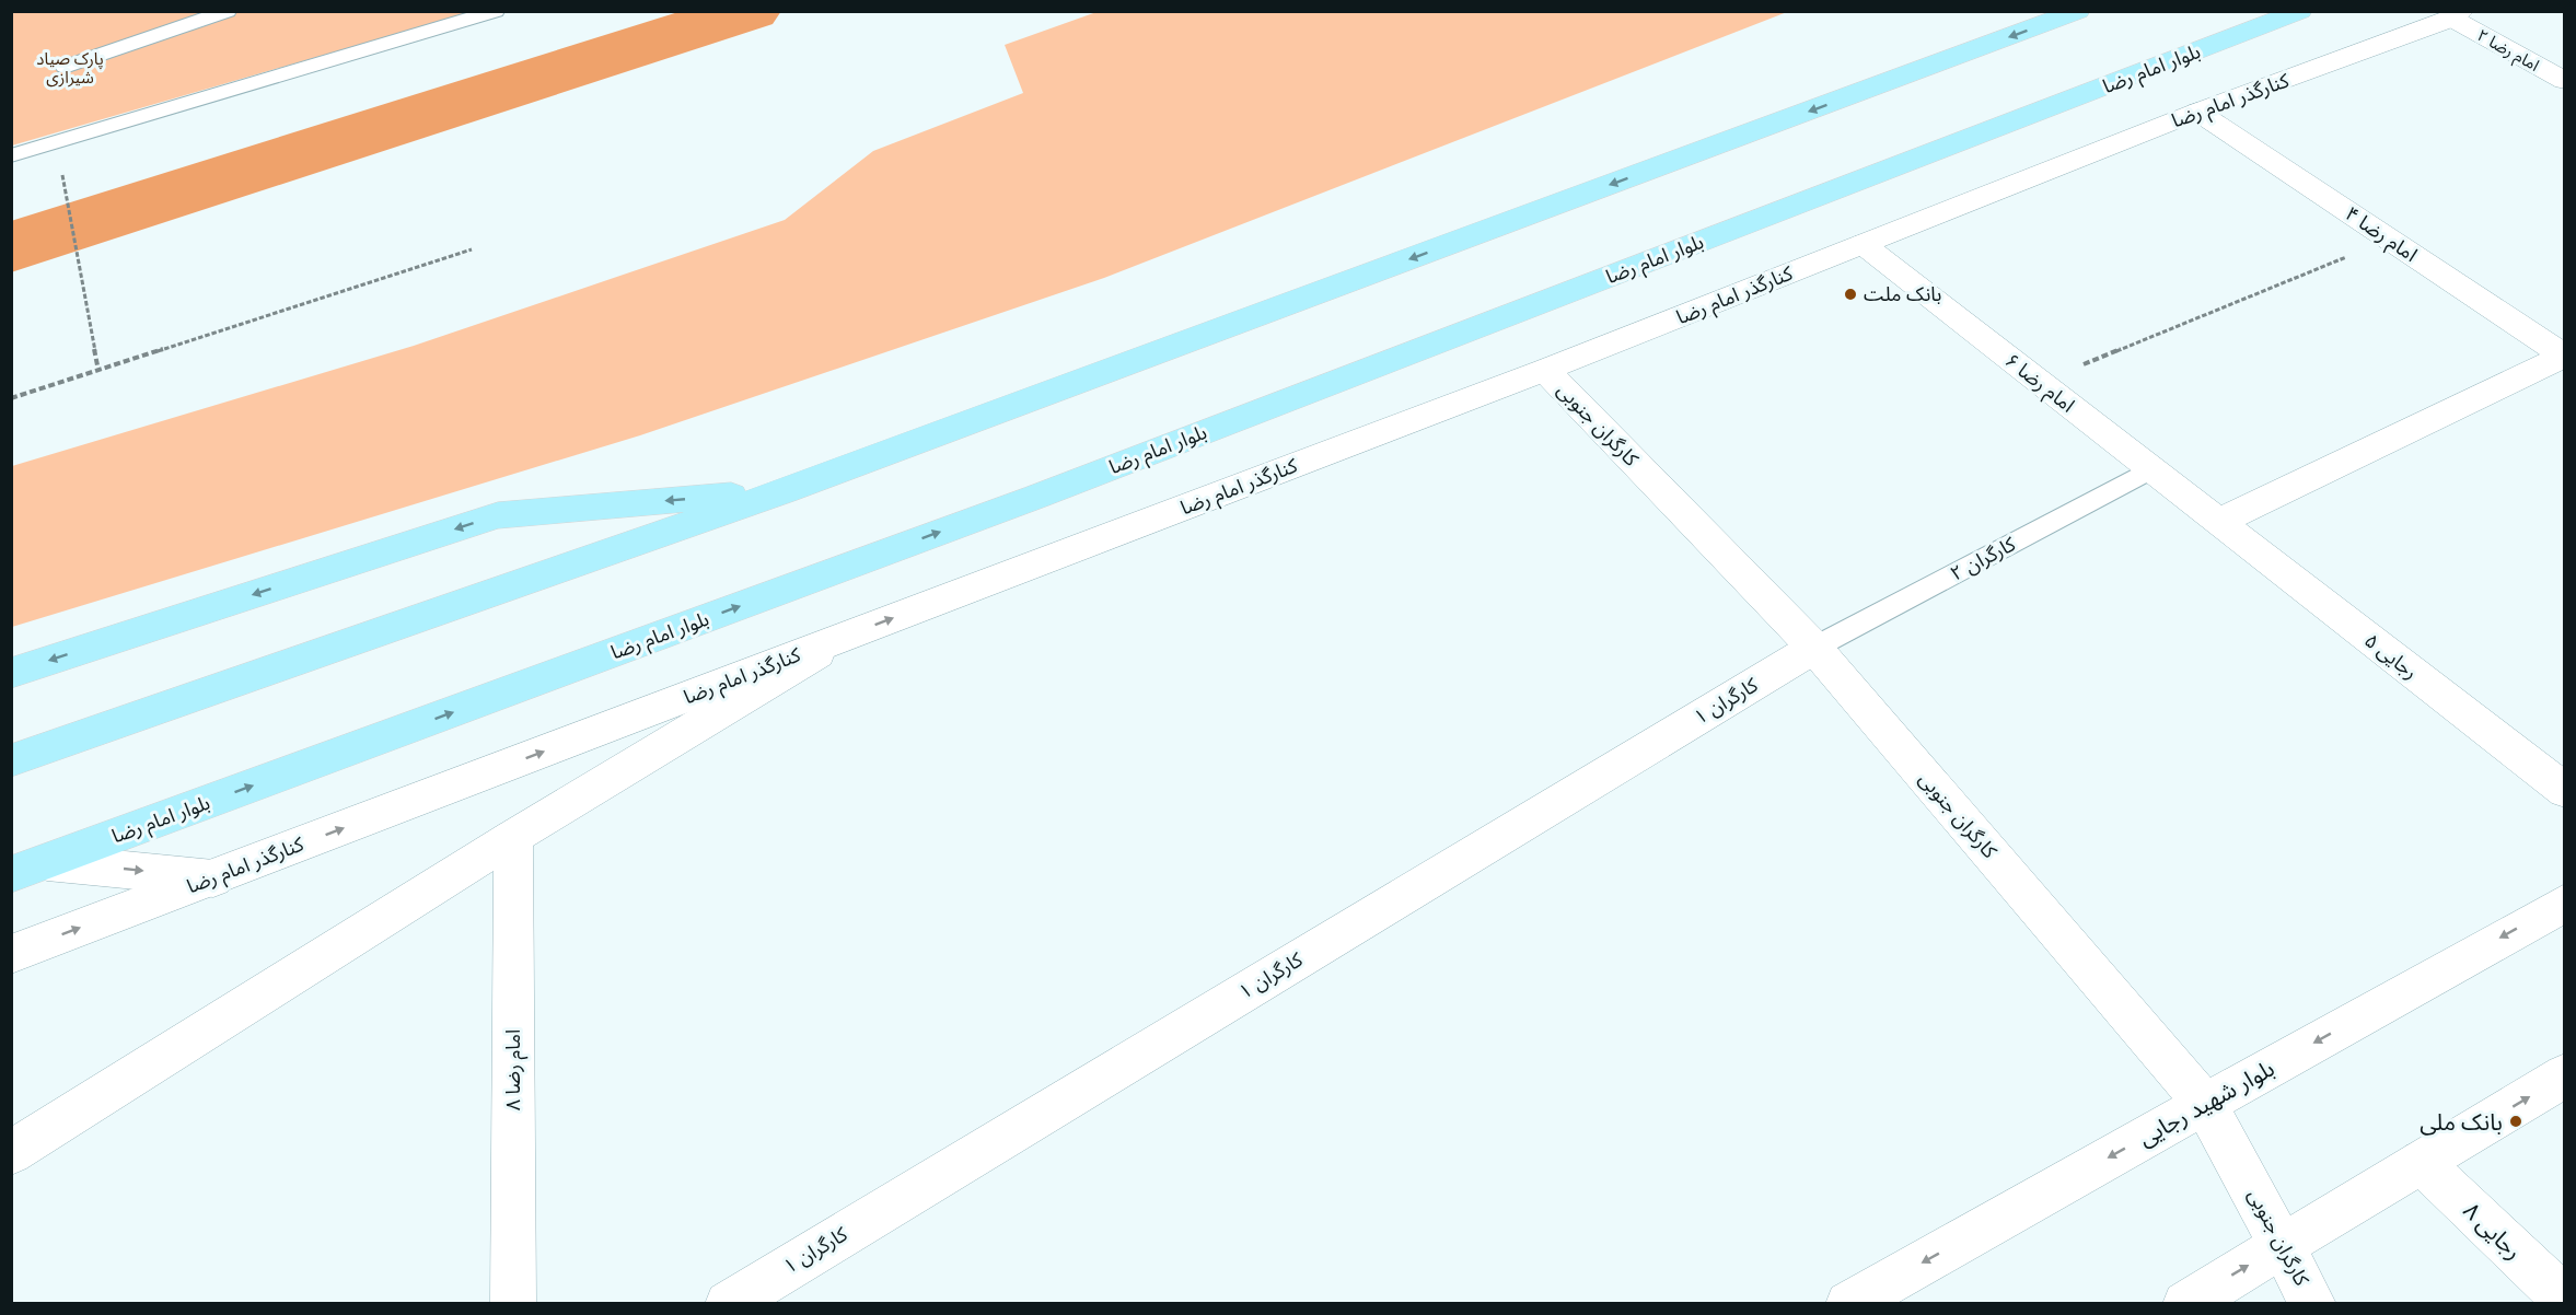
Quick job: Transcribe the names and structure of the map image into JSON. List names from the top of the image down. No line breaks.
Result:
{"streets":{"main road":["بلوار امام رضا"],"street":["امام رضا ۲","کنارگذر امام رضا","امام رضا ۴","امام رضا ۶","کارگران جنوبی","رجایی ۵","کارگران ۱","امام رضا ۸","بلوار شهید رجایی","رجایی ۸"],"lane":["کارگران ۲"]},"crossings":[["امام رضا ۲","کنارگذر امام رضا"],["کنارگذر امام رضا","امام رضا ۴"],["کنارگذر امام رضا","امام رضا ۶"],["کنارگذر امام رضا","کارگران جنوبی"],["امام رضا ۶","کارگران ۲"],["امام رضا ۶","رجایی ۵"],["کارگران جنوبی","کارگران ۲"],["کارگران جنوبی","کارگران ۱"],["کارگران جنوبی","بلوار شهید رجایی"],["کارگران ۲","کارگران ۱"]],"parks":["پارک صیاد شیرازی"],"places":["بانک ملت","بانک ملی"]}
